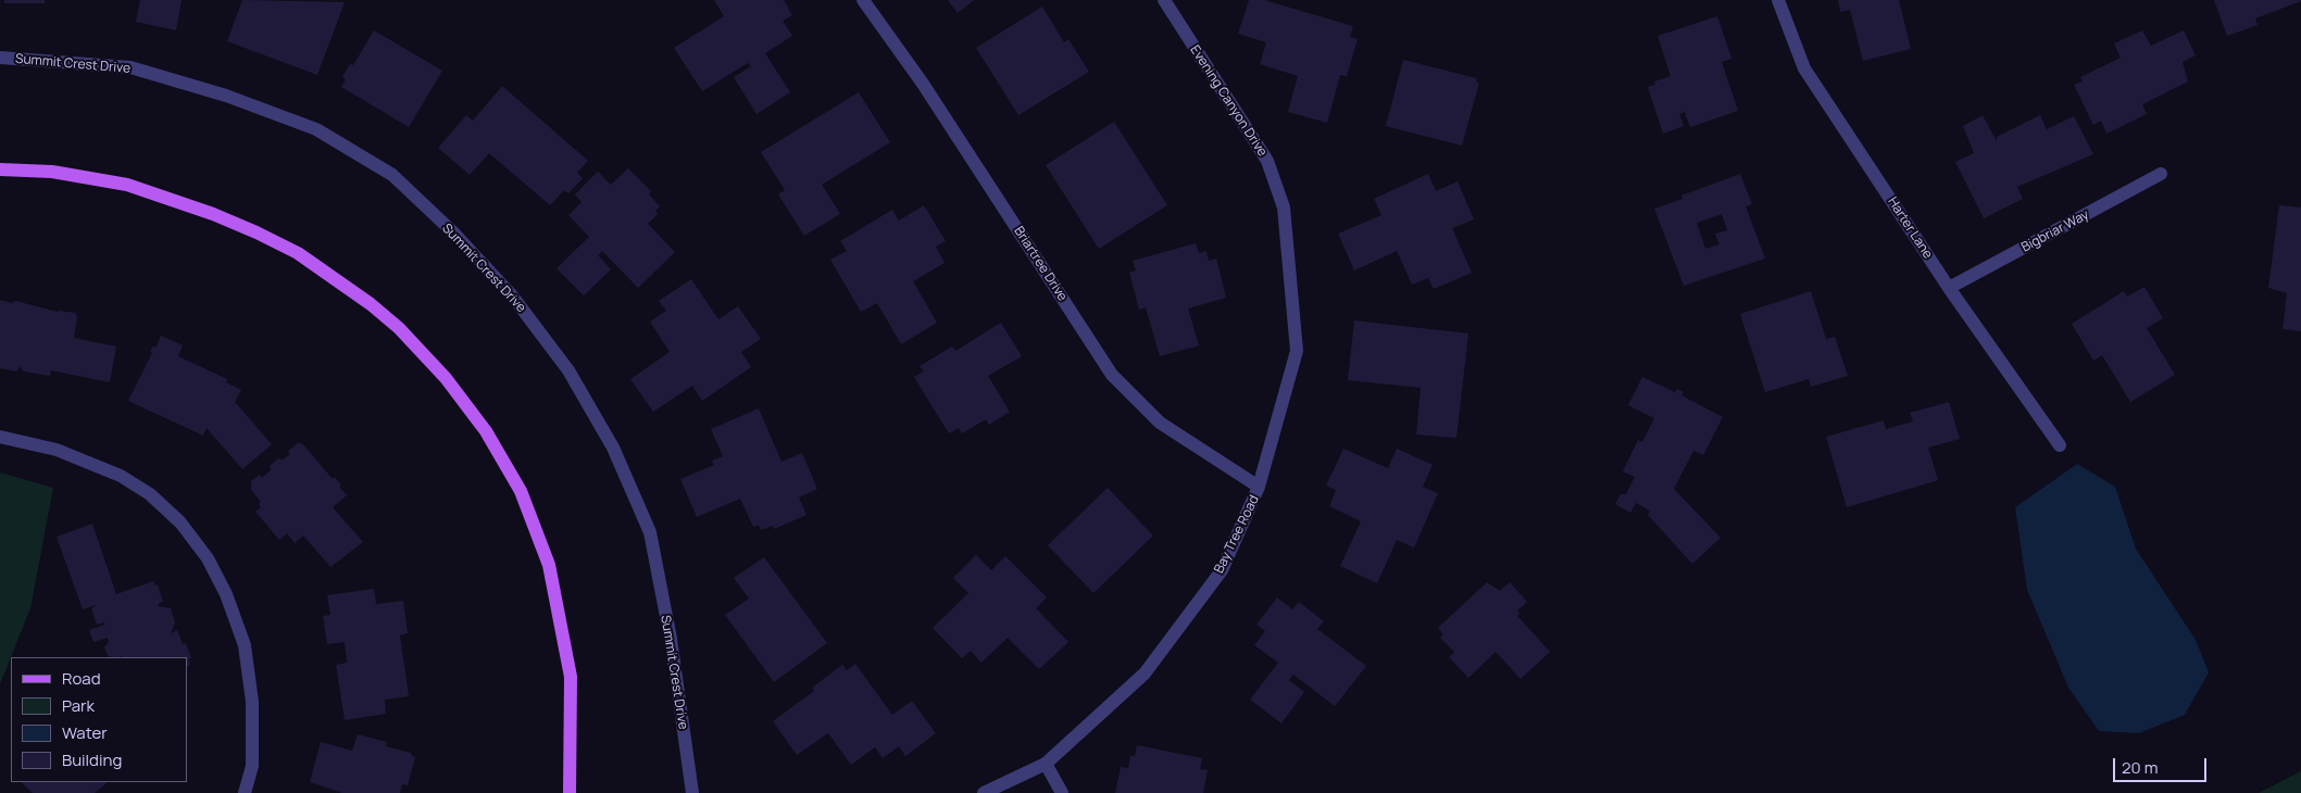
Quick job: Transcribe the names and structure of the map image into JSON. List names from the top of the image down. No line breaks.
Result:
{"streets":{"street":["Summit Crest Drive","Evening Canyon Drive","Harter Lane","Bigbriar Way","Briartree Drive","Bay Tree Road"]},"crossings":[["Evening Canyon Drive","Bay Tree Road"],["Harter Lane","Bigbriar Way"],["Briartree Drive","Bay Tree Road"]],"legend":["Road","Park","Water","Building"],"scale_bar":"20 m"}
